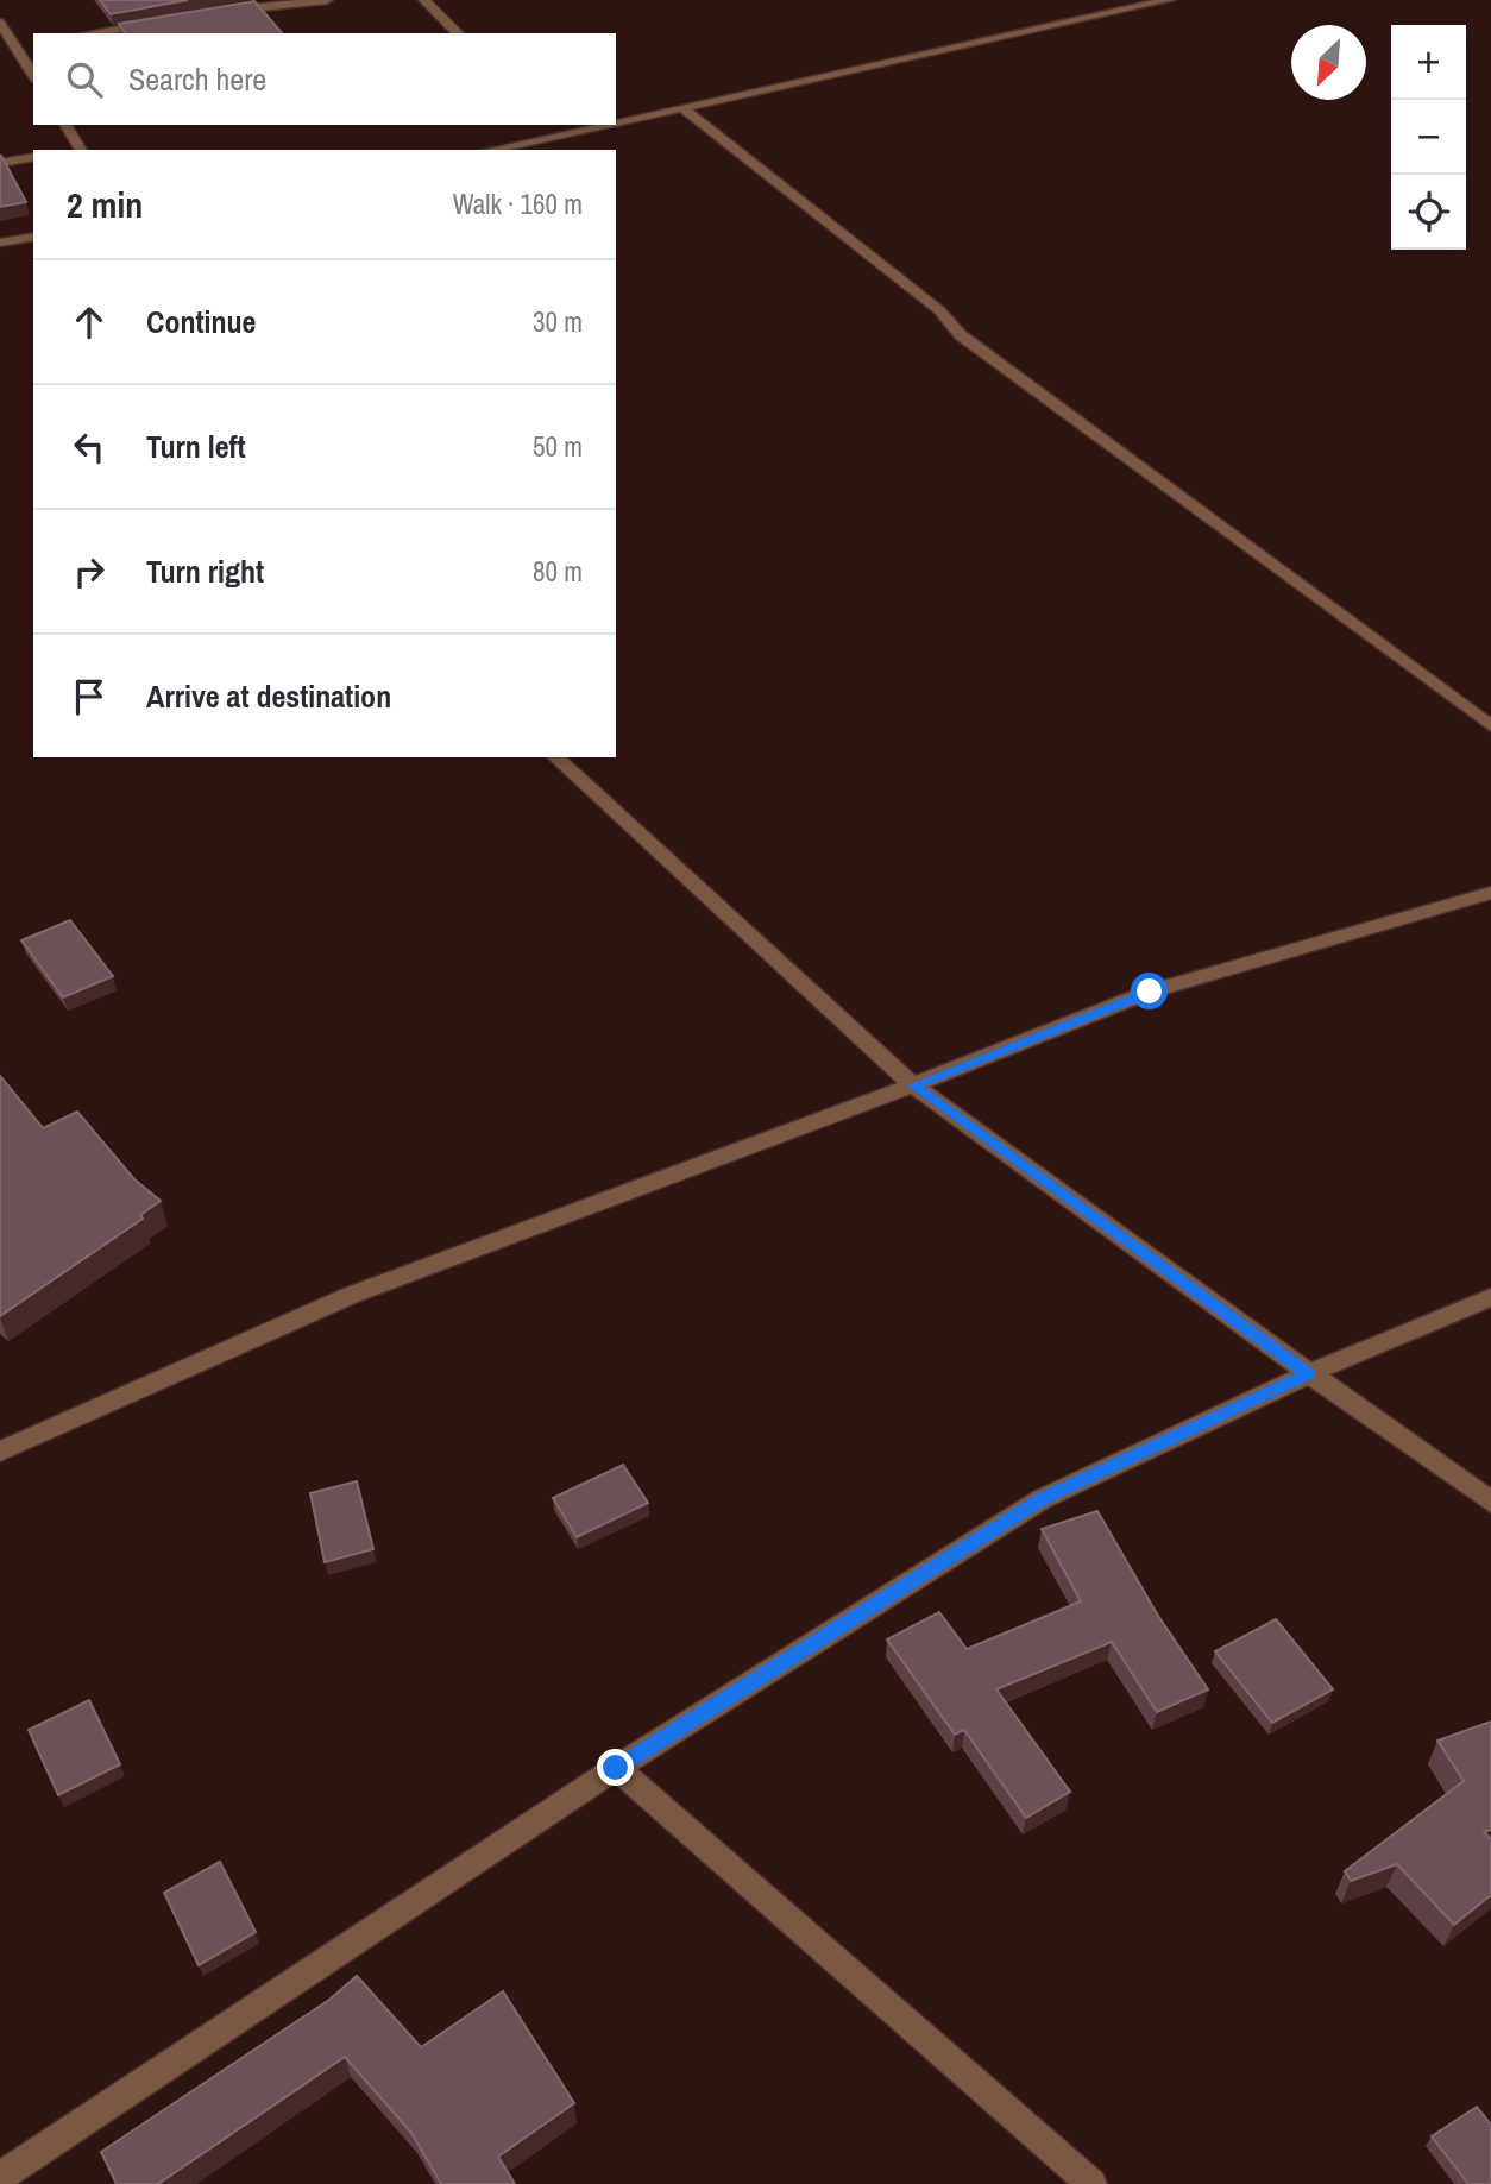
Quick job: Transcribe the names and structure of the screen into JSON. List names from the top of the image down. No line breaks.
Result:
{"north":"bottom left","page":{"map_buttons":["+","−"],"search":"Search here","heading":["2 min","Walk · 160 m"],"list":[["Continue","30 m"],["Turn left","50 m"],["Turn right","80 m"],"Arrive at destination"]}}
